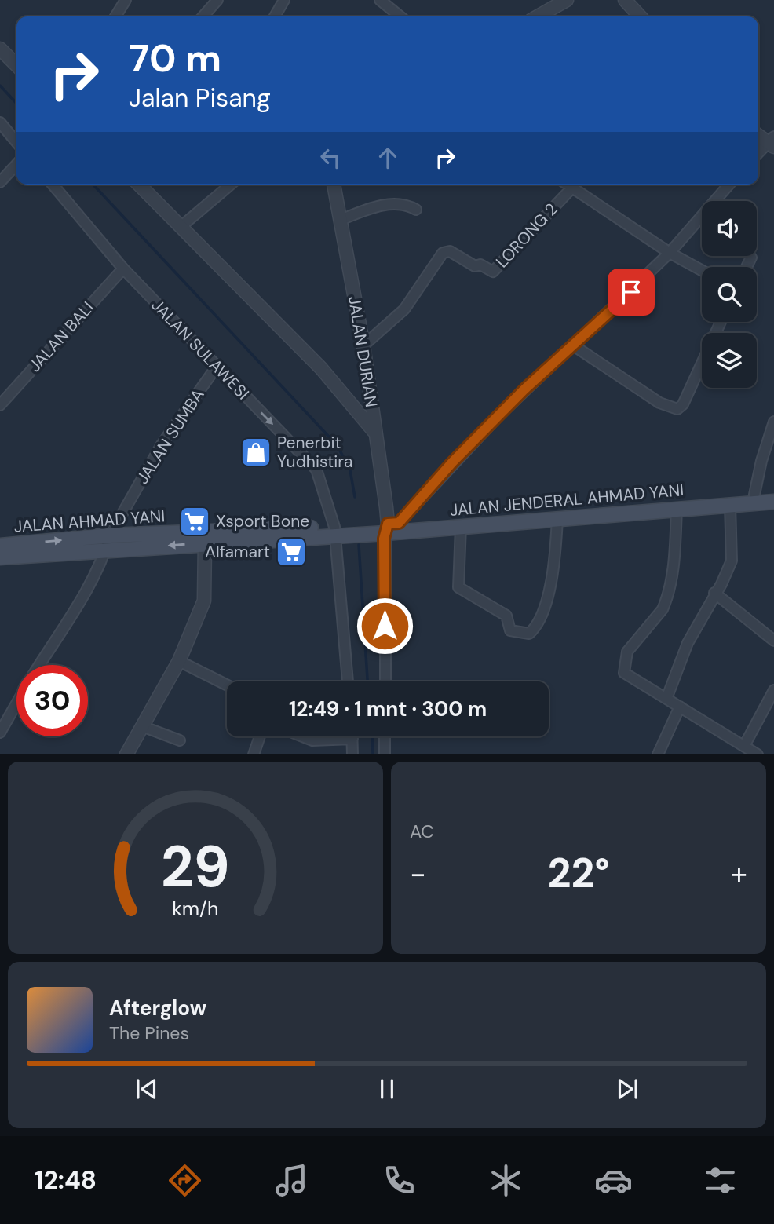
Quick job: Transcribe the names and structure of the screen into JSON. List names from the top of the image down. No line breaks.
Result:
{"streets":{"main road":["JALAN JENDERAL AHMAD YANI","JALAN AHMAD YANI"],"street":["LORONG 2","JALAN BALI","JALAN SULAWESI","JALAN DURIAN","JALAN SUMBA"]},"crossings":[["LORONG 2","JALAN DURIAN"],["JALAN BALI","JALAN SULAWESI"],["JALAN SULAWESI","JALAN SUMBA"],["JALAN SULAWESI","JALAN AHMAD YANI"],["JALAN DURIAN","JALAN JENDERAL AHMAD YANI"],["JALAN DURIAN","JALAN AHMAD YANI"],["JALAN SUMBA","JALAN AHMAD YANI"],["JALAN JENDERAL AHMAD YANI","JALAN AHMAD YANI"]],"places":{"shop":["Penerbit Yudhistira"],"supermarket":["Xsport Bone","Alfamart"]},"page":{"turn":["70 m","Jalan Pisang"],"limit":"30","trip":"12:49 · 1 mnt · 300 m","tile":"AC","heat":["−","22°","+"],"song":["Afterglow","The Pines"],"tabs":"12:48","gauge":["29","km/h"]}}
